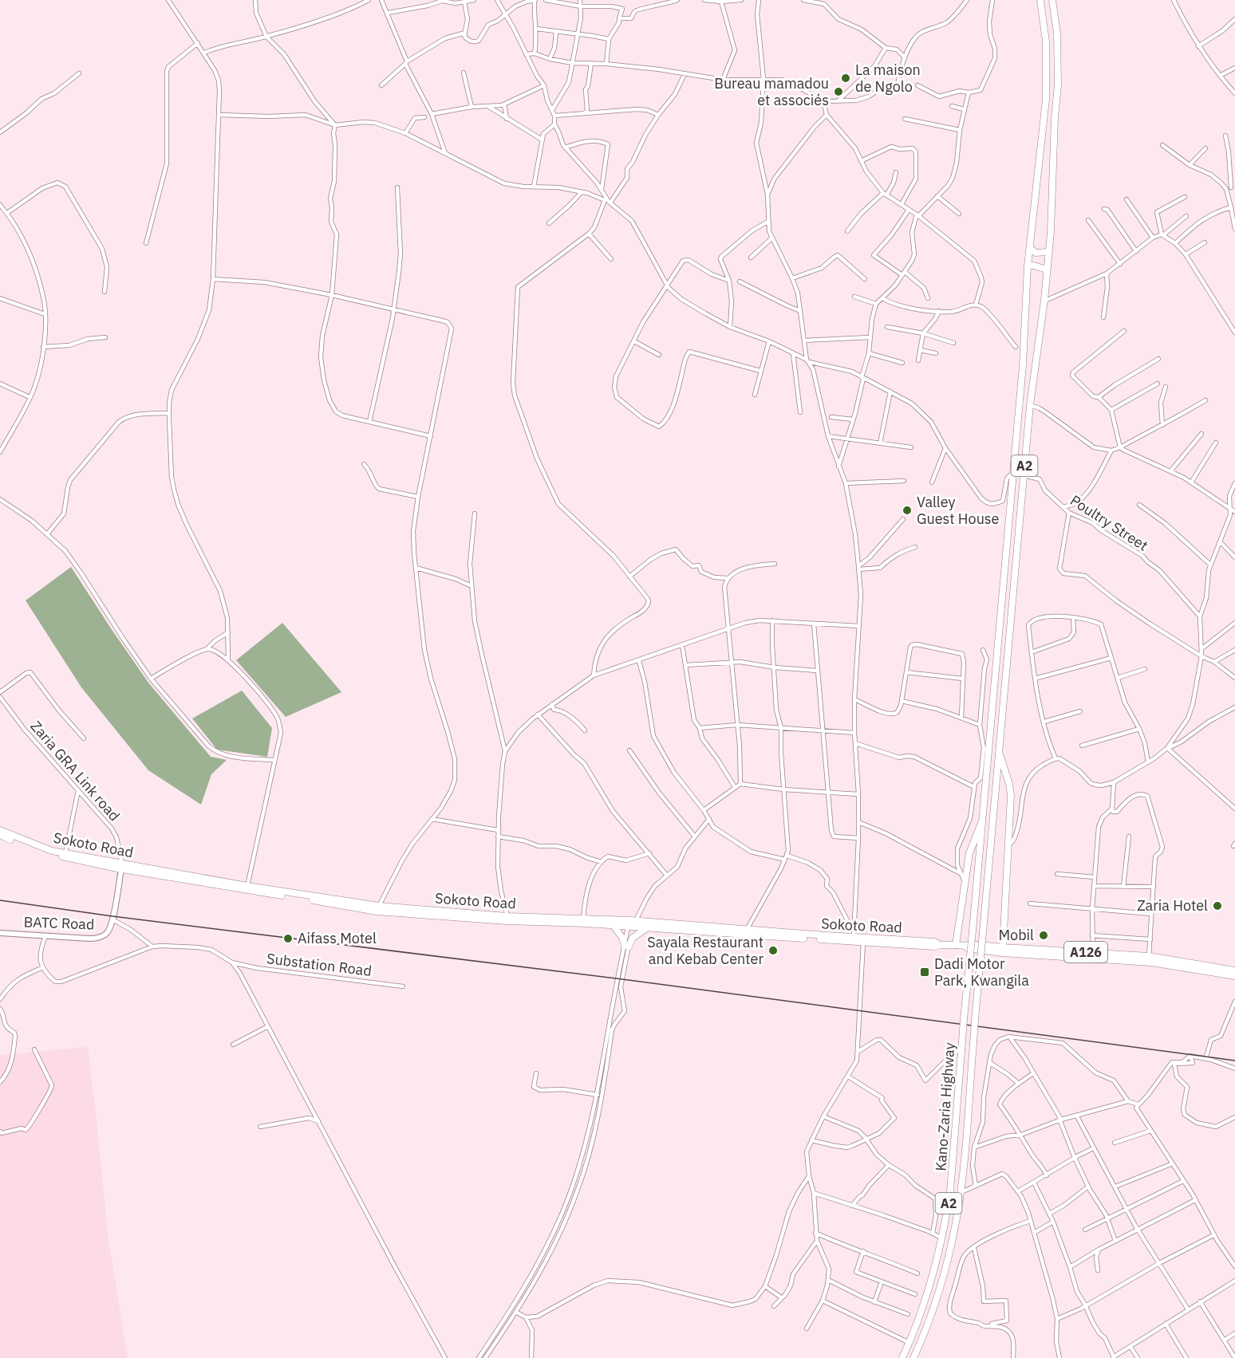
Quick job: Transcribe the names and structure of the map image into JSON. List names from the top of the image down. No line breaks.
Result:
{"streets":{"main road":["A2","Sokoto Road","A126","Kano-Zaria Highway"],"street":["Poultry Street","Zaria GRA Link road","BATC Road","Substation Road"]},"crossings":[["A2","Poultry Street"],["A2","Kano-Zaria Highway"],["Zaria GRA Link road","Sokoto Road"],["Zaria GRA Link road","BATC Road"],["Sokoto Road","BATC Road"],["Sokoto Road","A126"]],"places":{"other":["La maison de Ngolo","Bureau mamadou et associés","Valley Guest House","Zaria Hotel","Mobil","Aifass Motel","Sayala Restaurant and Kebab Center"],"transit":["Dadi Motor Park, Kwangila"]}}
